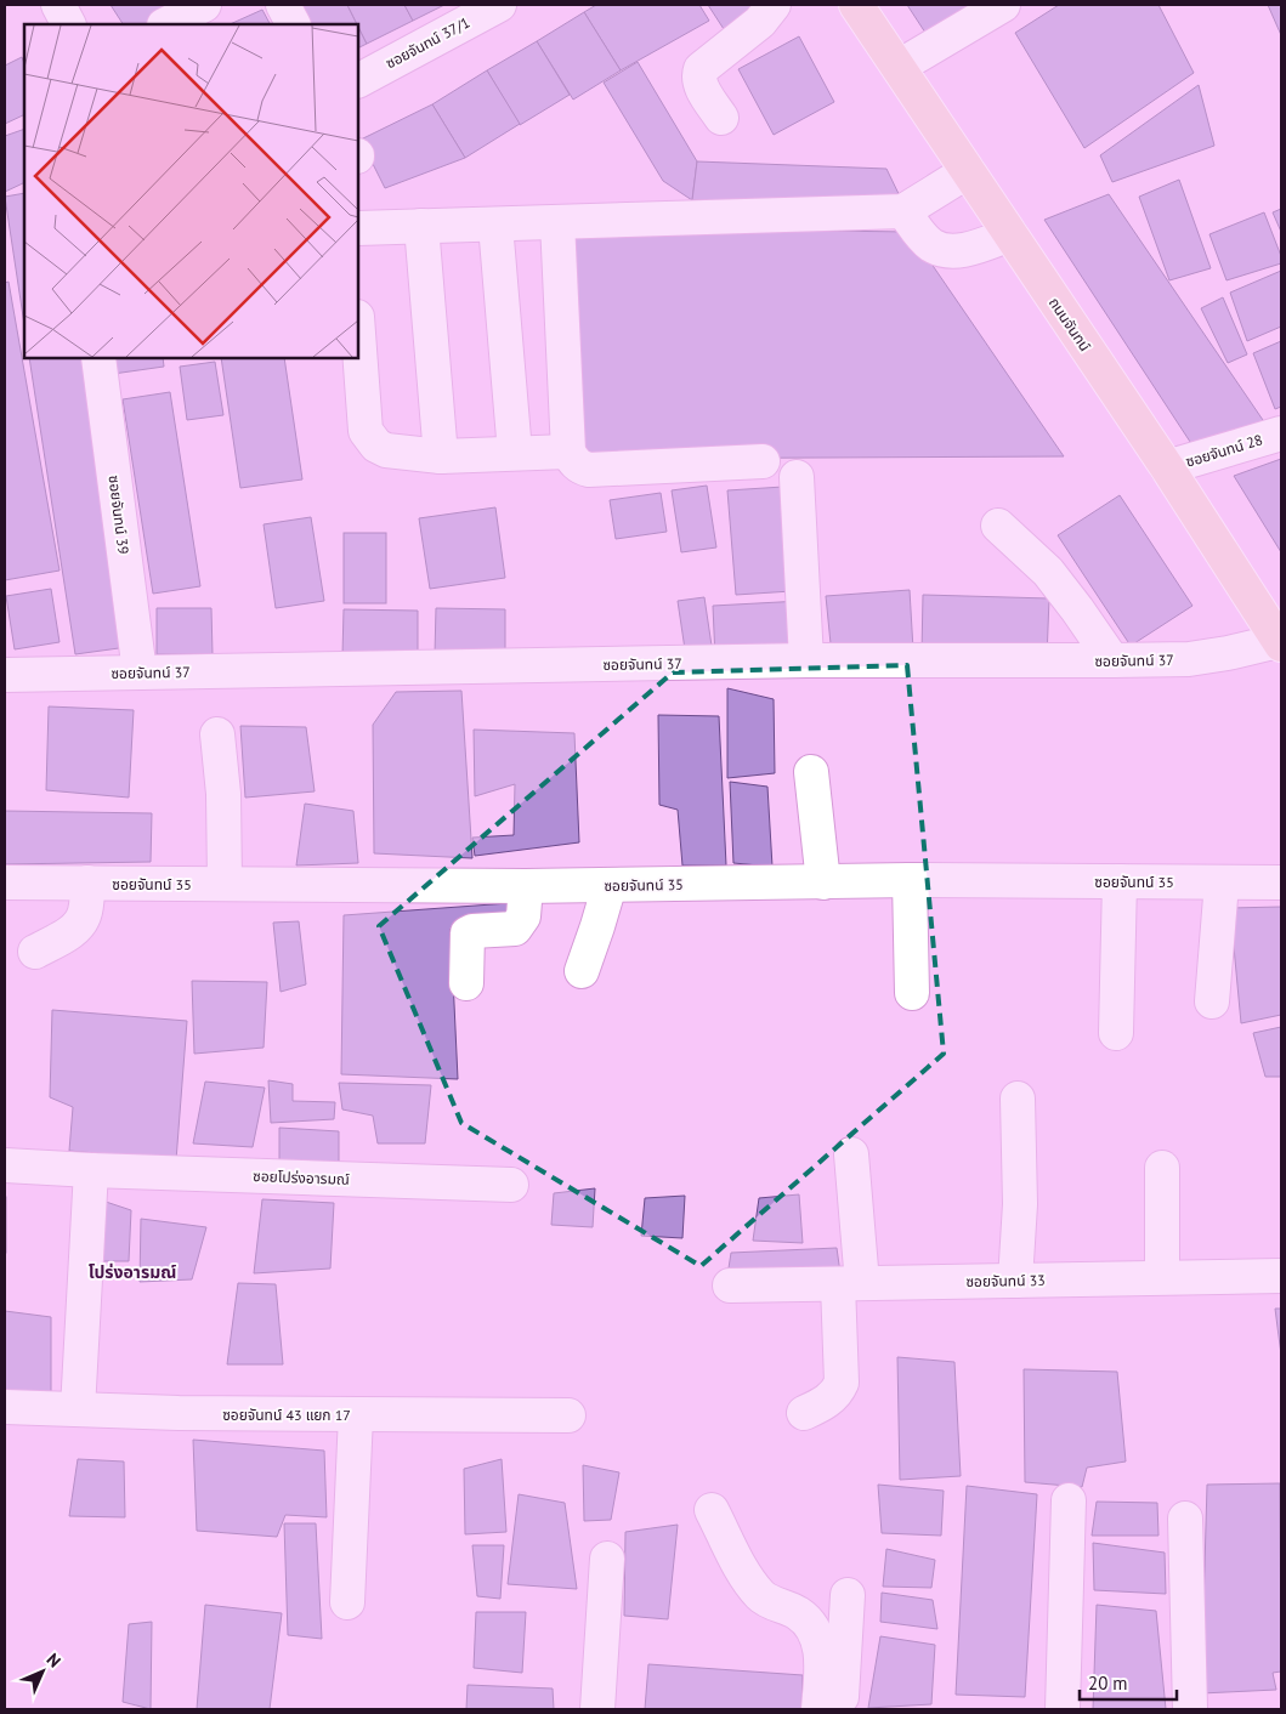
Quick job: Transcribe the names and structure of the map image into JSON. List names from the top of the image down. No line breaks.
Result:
{"streets":{"main road":["ถนนจันทน์"],"street":["ซอยจันทน์ 37/1","ซอยจันทน์ 28","ซอยจันทน์ 39","ซอยจันทน์ 37","ซอยจันทน์ 35","ซอยโปร่งอารมณ์","ซอยจันทน์ 33","ซอยจันทน์ 43 แยก 17"]},"crossings":[["ถนนจันทน์","ซอยจันทน์ 28"],["ถนนจันทน์","ซอยจันทน์ 37"],["ซอยจันทน์ 39","ซอยจันทน์ 37"]],"districts":["โปร่งอารมณ์"],"scale_bar":"20 m","north":"top right"}
